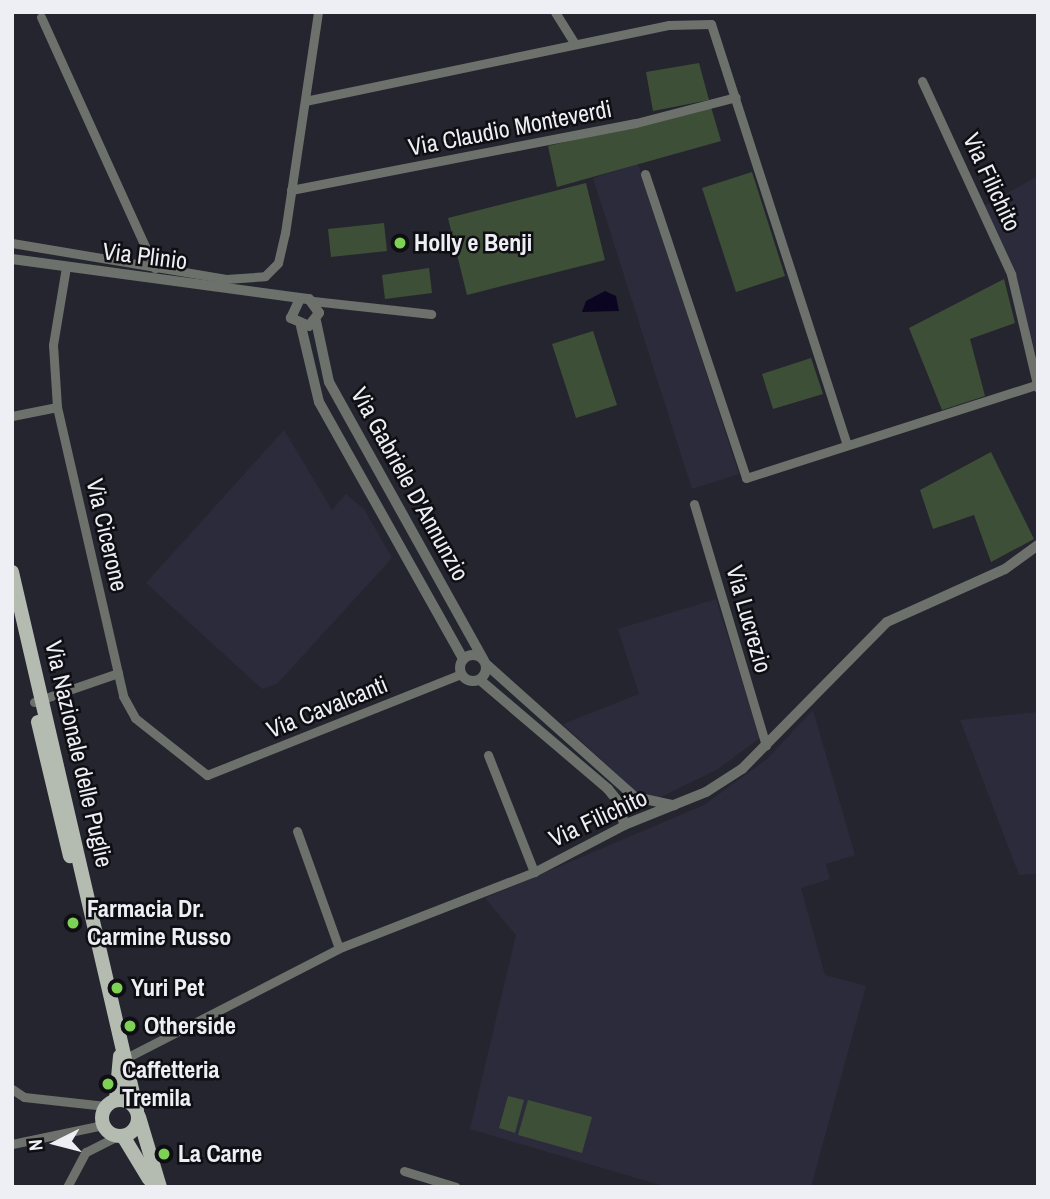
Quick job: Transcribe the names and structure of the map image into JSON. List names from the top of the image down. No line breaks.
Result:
{"streets":{"main road":["Via Nazionale delle Puglie"],"street":["Via Claudio Monteverdi","Via Filichito","Via Plinio","Via Gabriele D'Annunzio","Via Cicerone","Via Lucrezio","Via Cavalcanti"]},"crossings":[["Via Filichito","Via Gabriele D'Annunzio"],["Via Filichito","Via Lucrezio"],["Via Filichito","Via Nazionale delle Puglie"],["Via Plinio","Via Cicerone"],["Via Cicerone","Via Cavalcanti"]],"places":["Holly e Benji","Farmacia Dr. Carmine Russo","Yuri Pet","Otherside","Caffetteria Tremila","La Carne"],"north":"left"}
